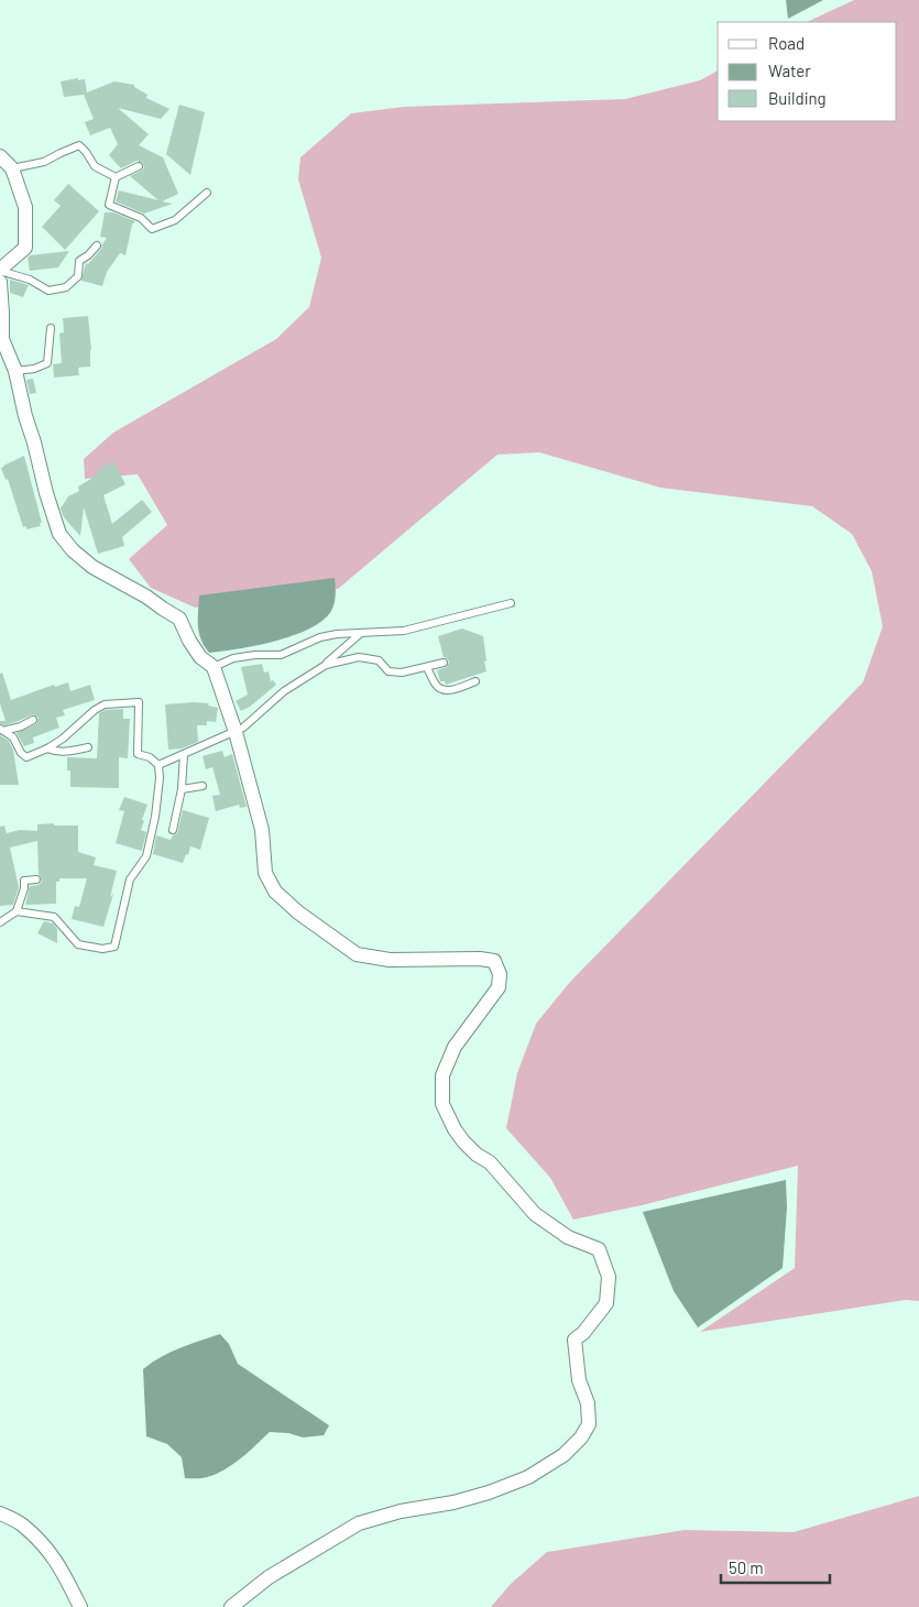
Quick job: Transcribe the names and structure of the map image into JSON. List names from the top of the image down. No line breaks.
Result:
{"legend":["Road","Water","Building"],"scale_bar":"50 m"}
